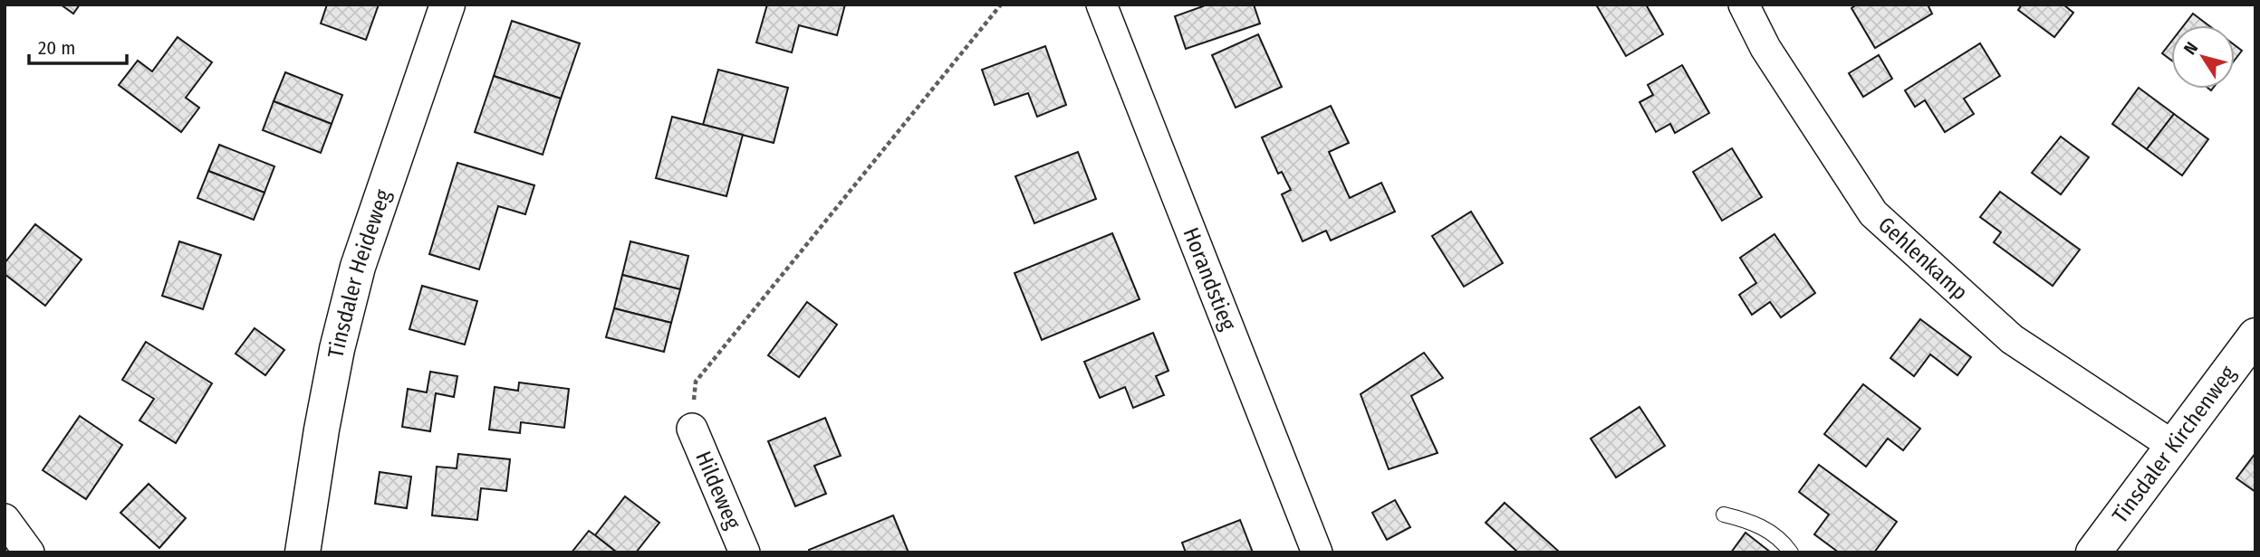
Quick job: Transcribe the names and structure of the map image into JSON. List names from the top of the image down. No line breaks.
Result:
{"streets":{"street":["Gehlenkamp","Tinsdaler Heideweg","Horandstieg","Tinsdaler Kirchenweg","Hildeweg"]},"crossings":[["Gehlenkamp","Tinsdaler Kirchenweg"]],"scale_bar":"20 m","north":"top left"}
